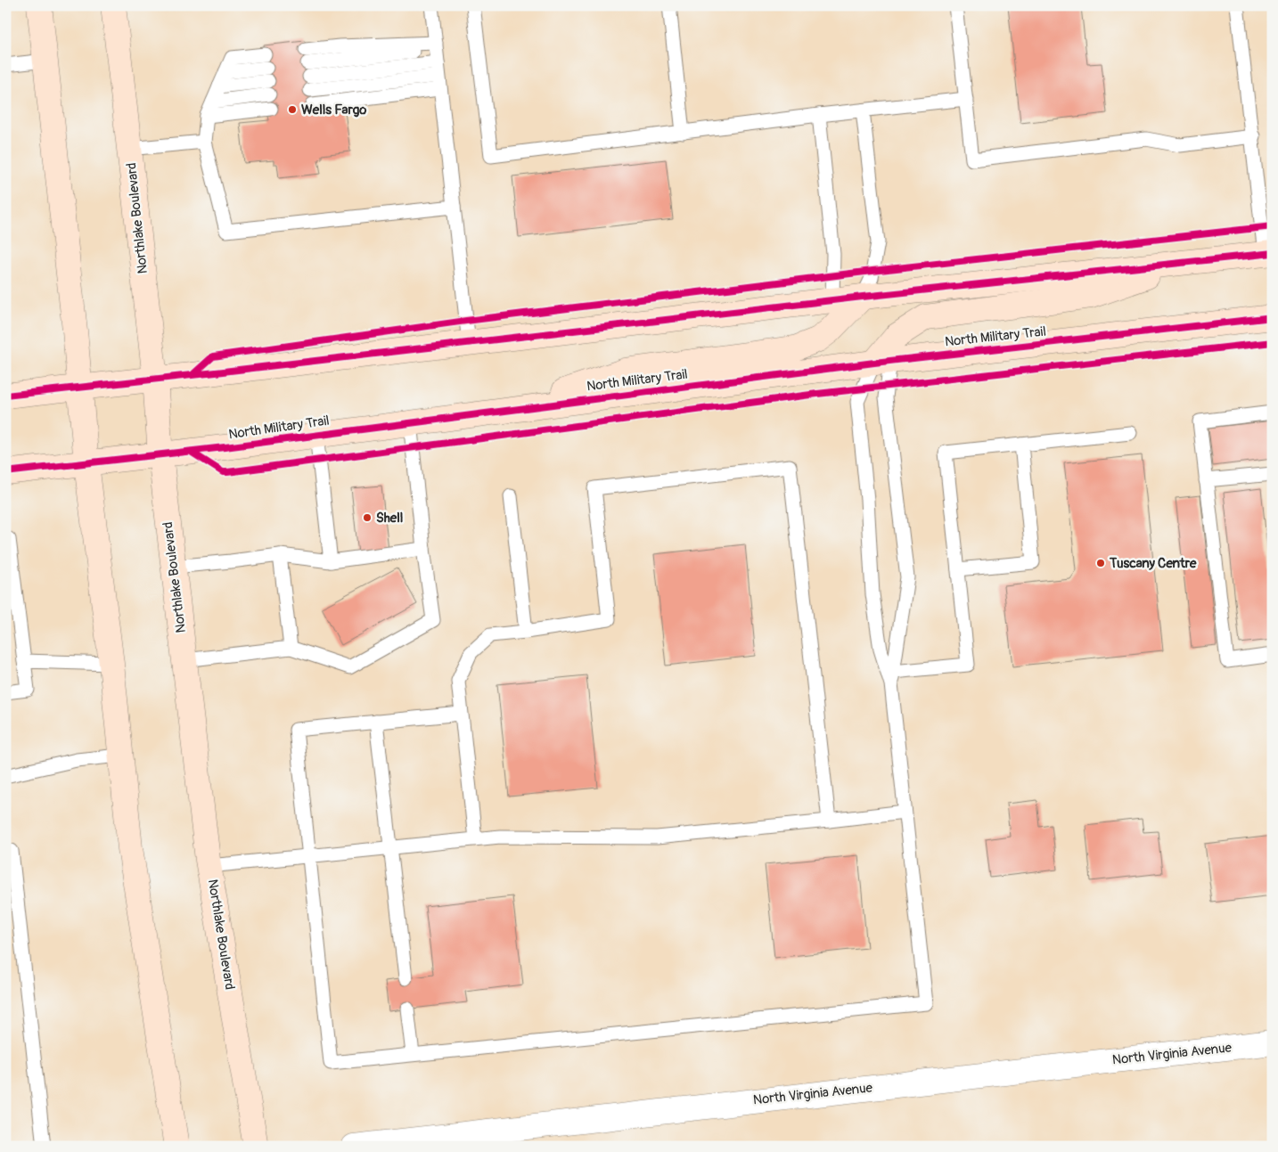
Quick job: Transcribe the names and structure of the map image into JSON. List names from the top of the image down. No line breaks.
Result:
{"streets":{"main road":["Northlake Boulevard","North Military Trail"],"street":["North Virginia Avenue"]},"crossings":[["Northlake Boulevard","North Military Trail"]],"places":["Wells Fargo","Shell","Tuscany Centre"]}
